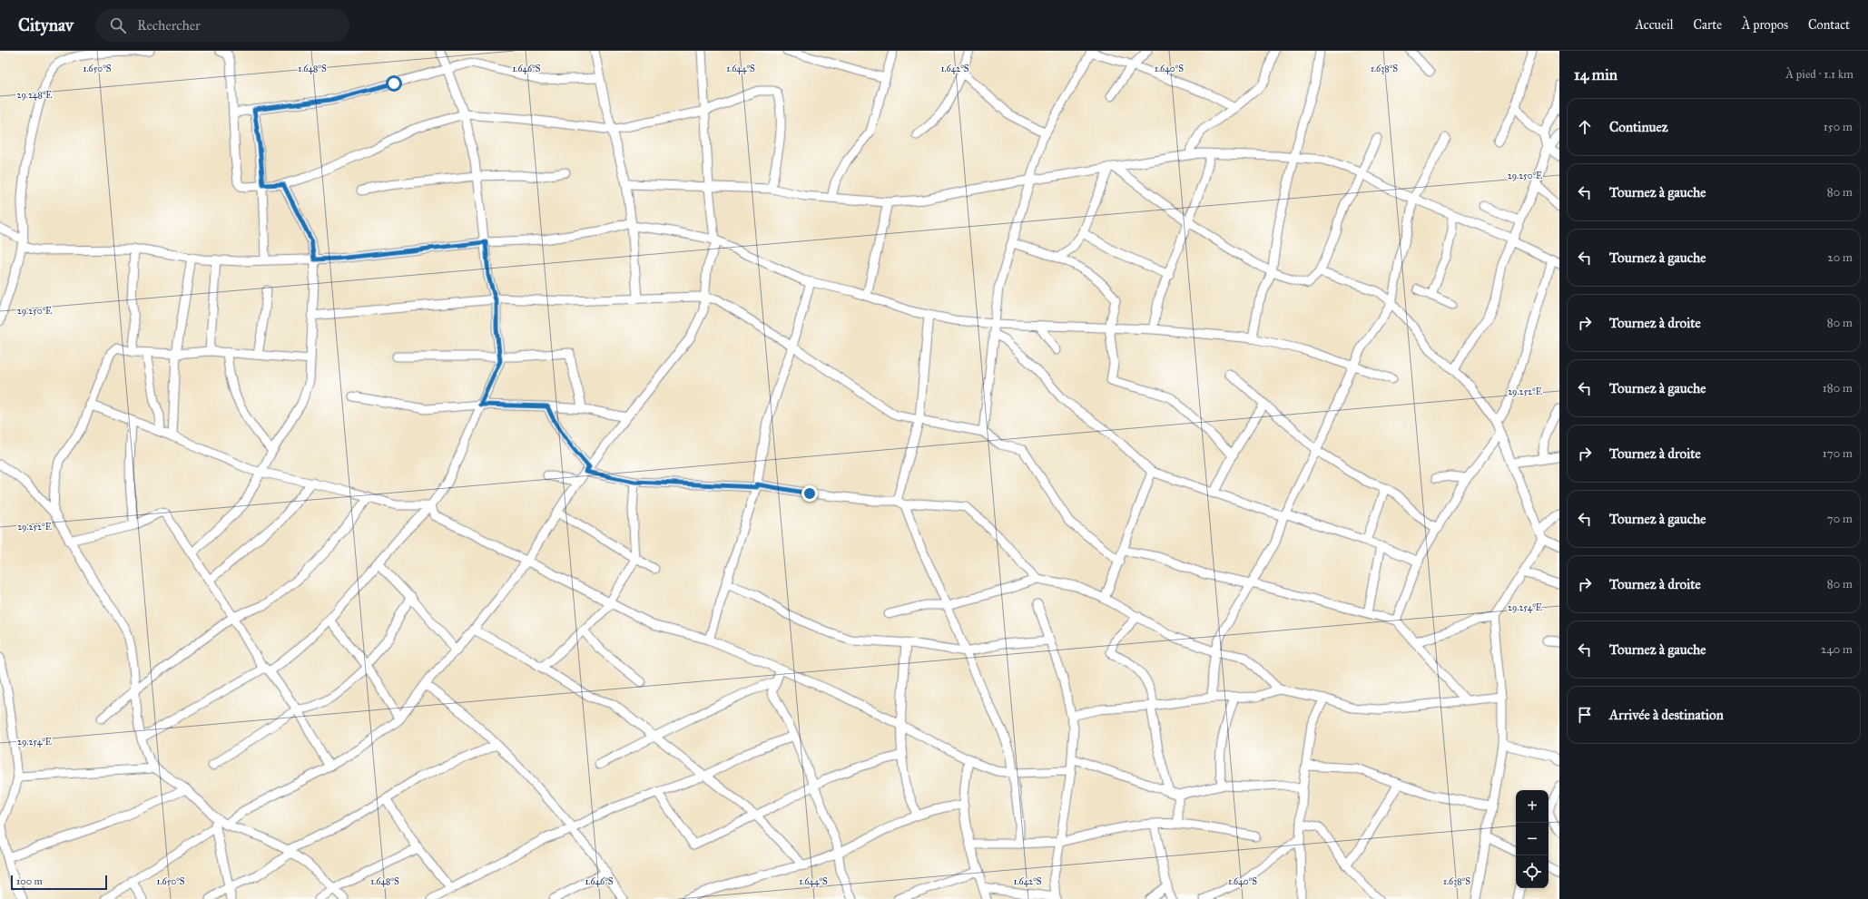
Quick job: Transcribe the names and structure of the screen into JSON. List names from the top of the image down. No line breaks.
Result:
{"scale_bar":"100 m","page":{"header":"Citynav","search":"Rechercher","nav":["Accueil","Carte","À propos","Contact"],"heading":["14 min","À pied · 1.1 km"],"list":[["Continuez","150 m"],["Tournez à gauche","80 m"],["Tournez à gauche","20 m"],["Tournez à droite","80 m"],["Tournez à gauche","180 m"],["Tournez à droite","170 m"],["Tournez à gauche","70 m"],["Tournez à droite","80 m"],["Tournez à gauche","240 m"],"Arrivée à destination"],"map_buttons":["+","−"],"scale":"100 m"},"coordinates":["1.650°S","1.648°S","1.646°S","1.644°S","1.642°S","1.640°S","1.638°S","29.248°E","29.250°E","29.252°E","29.254°E"]}
